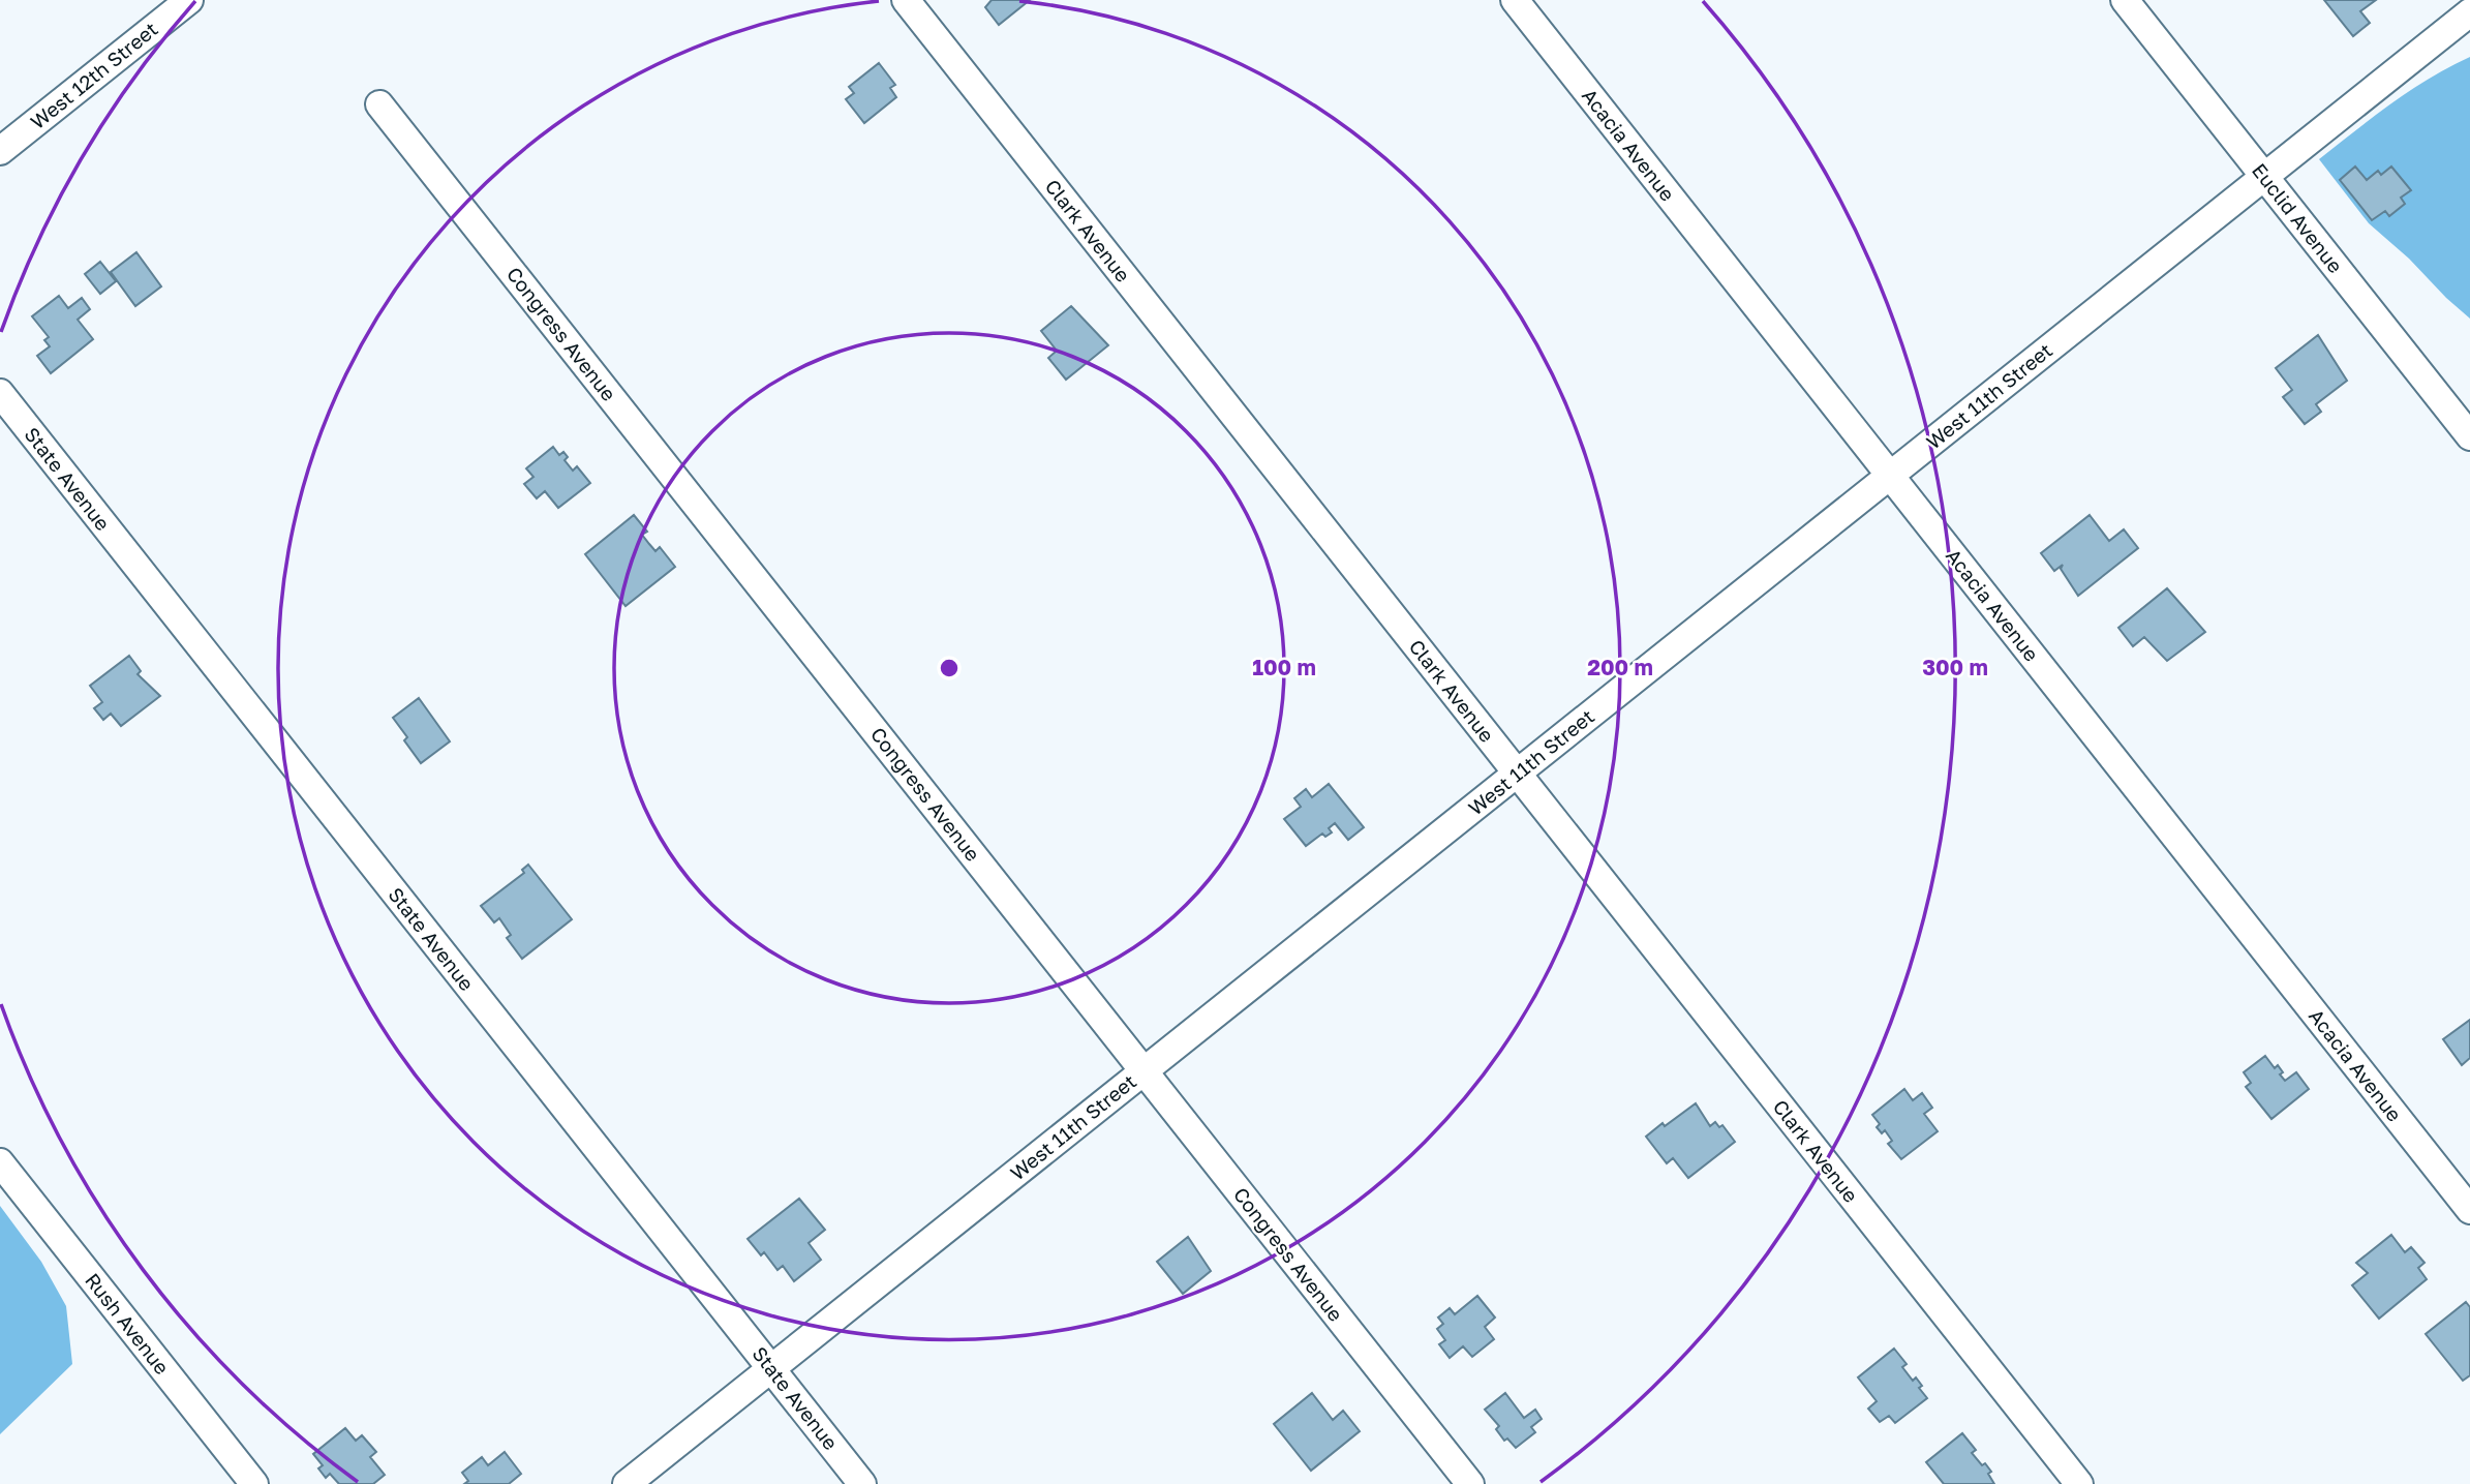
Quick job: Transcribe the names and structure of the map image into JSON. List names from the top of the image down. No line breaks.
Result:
{"streets":{"street":["West 12th Street","Acacia Avenue","Euclid Avenue","Clark Avenue","Congress Avenue","West 11th Street","State Avenue","Rush Avenue"]},"crossings":[["Acacia Avenue","West 11th Street"],["Euclid Avenue","West 11th Street"],["Clark Avenue","West 11th Street"],["Congress Avenue","West 11th Street"],["West 11th Street","State Avenue"]],"rings":["100 m","200 m","300 m"]}
